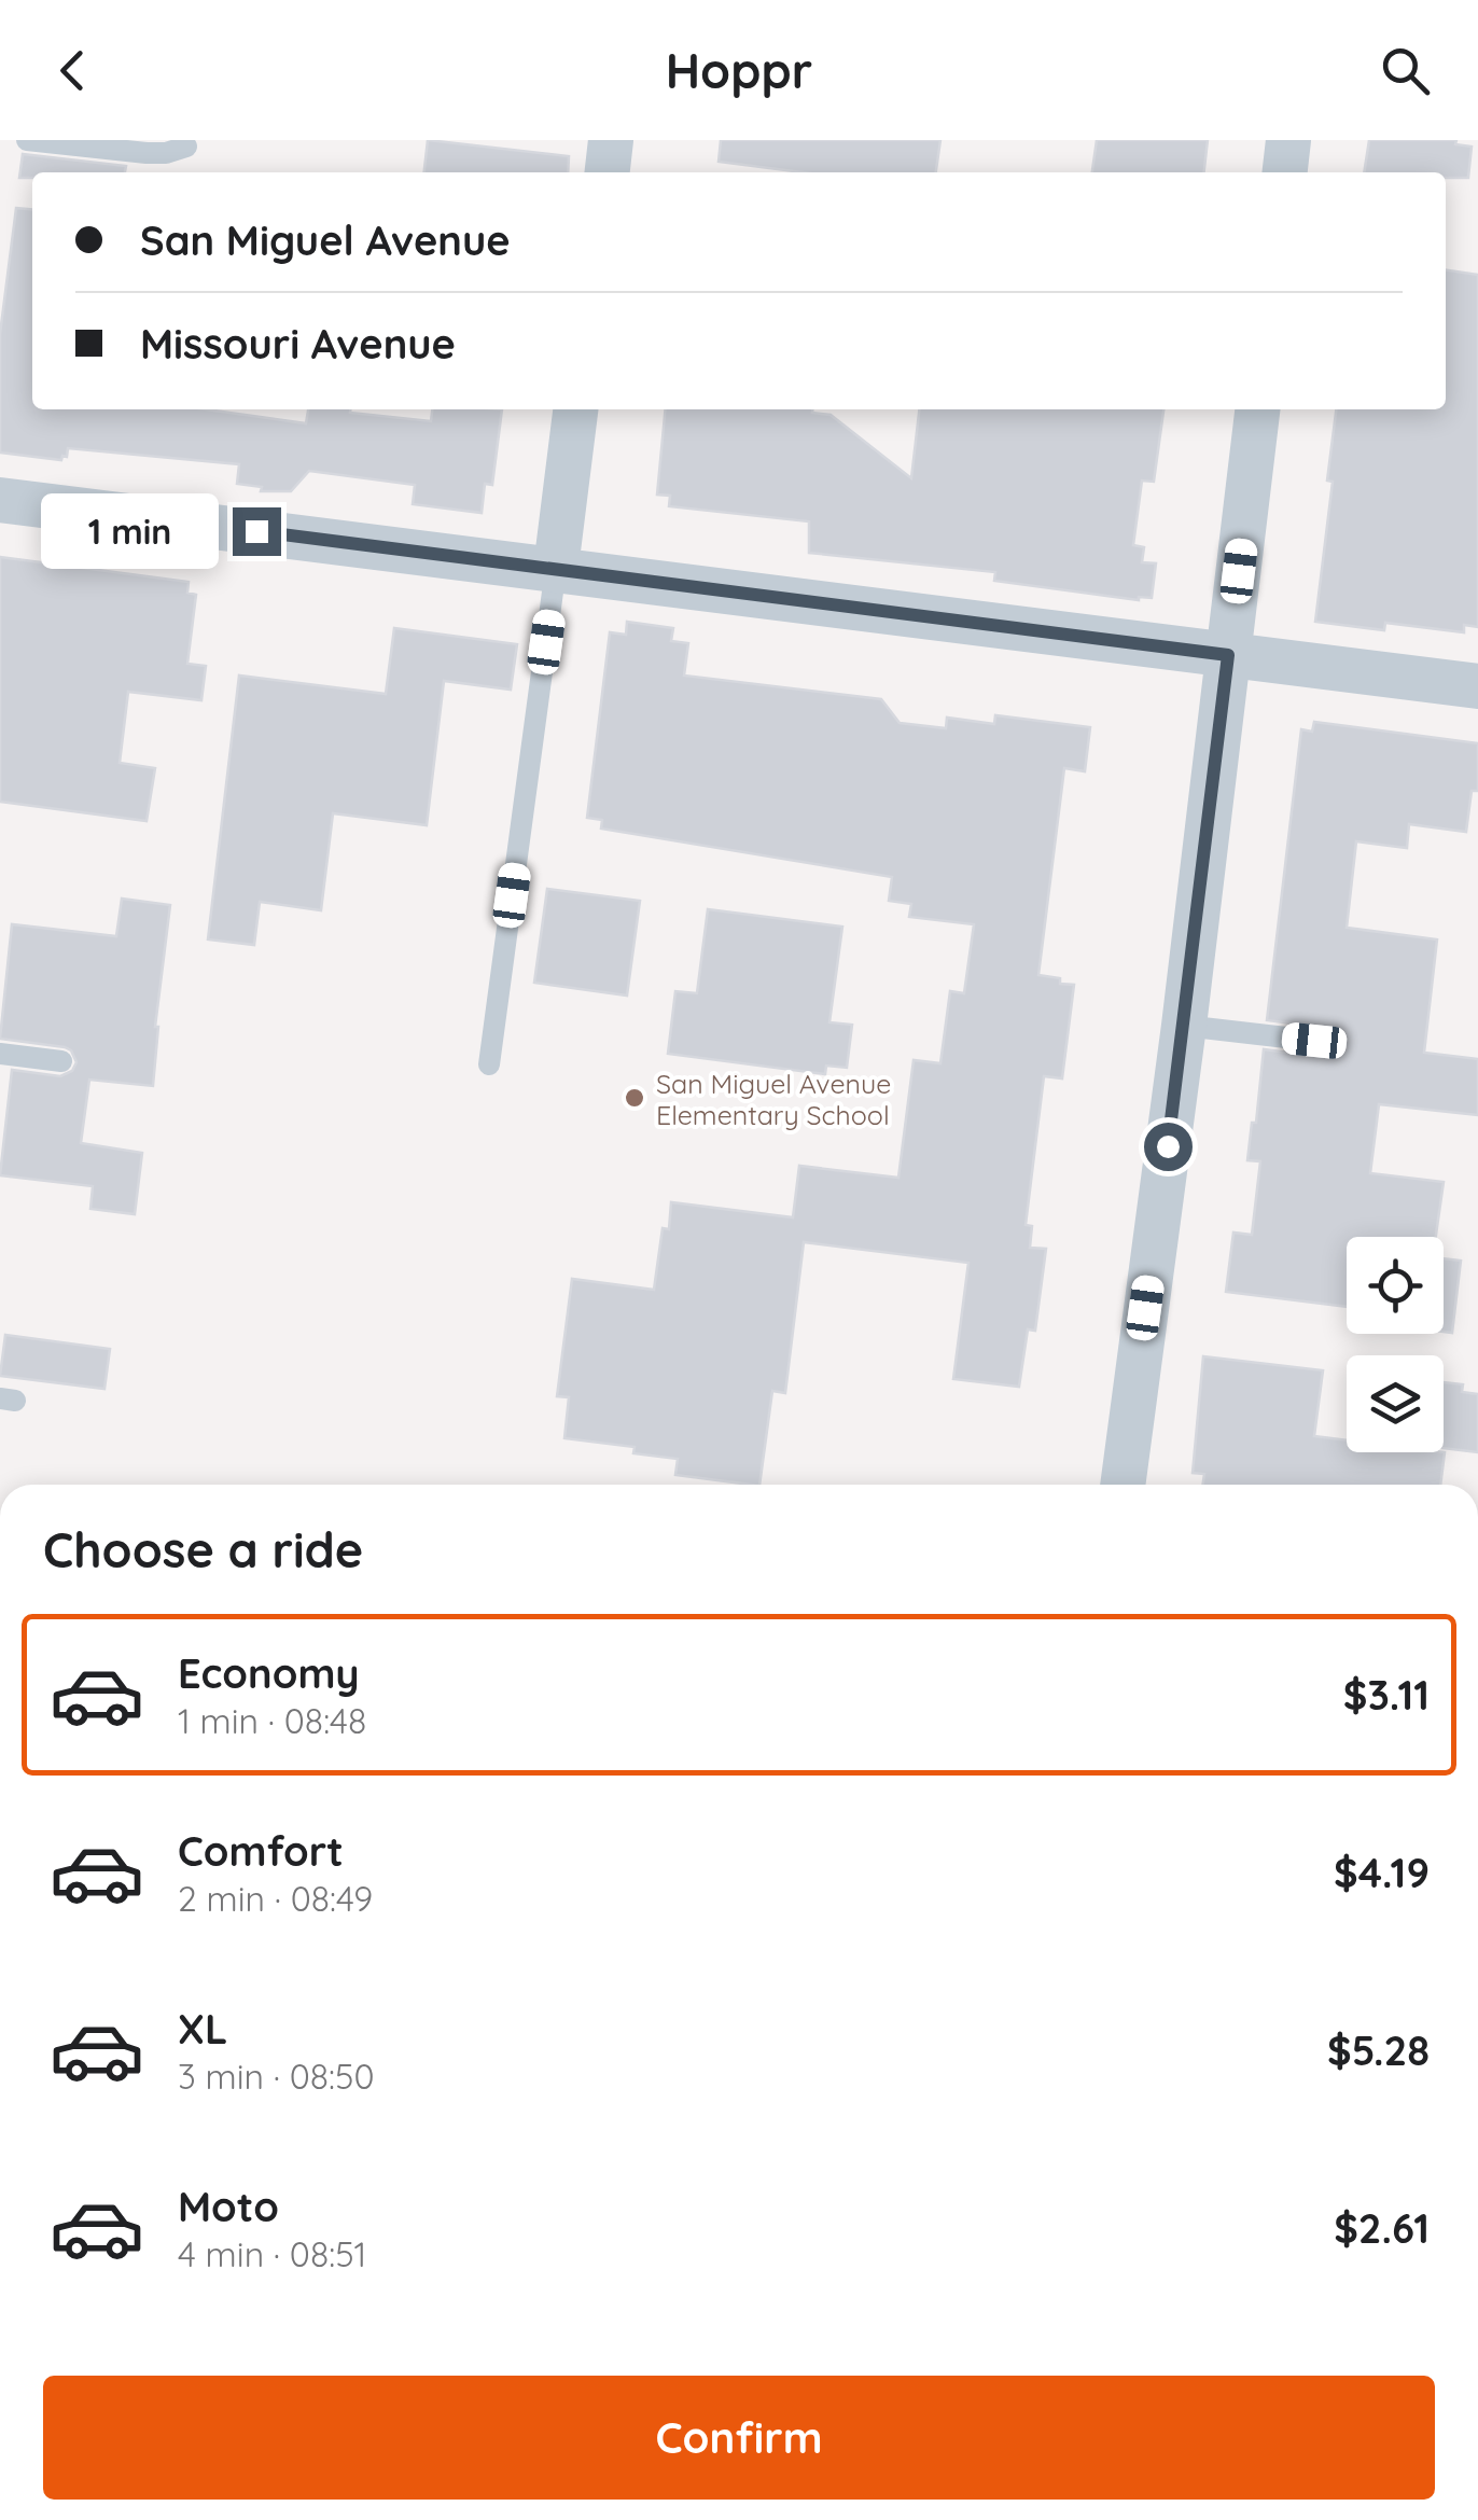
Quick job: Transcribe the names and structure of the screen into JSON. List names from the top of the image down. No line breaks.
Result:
{"places":["San Miguel Avenue Elementary School"],"page":{"header":"Hoppr","banner":["San Miguel Avenue","Missouri Avenue"],"bubble":"1 min","heading":"Choose a ride","list":[{"name":"Economy","note":"1 min · 08:48","value":"$3.11"},{"name":"Comfort","note":"2 min · 08:49","value":"$4.19"},{"name":"XL","note":"3 min · 08:50","value":"$5.28"},{"name":"Moto","note":"4 min · 08:51","value":"$2.61"}],"buttons":"Confirm"}}
